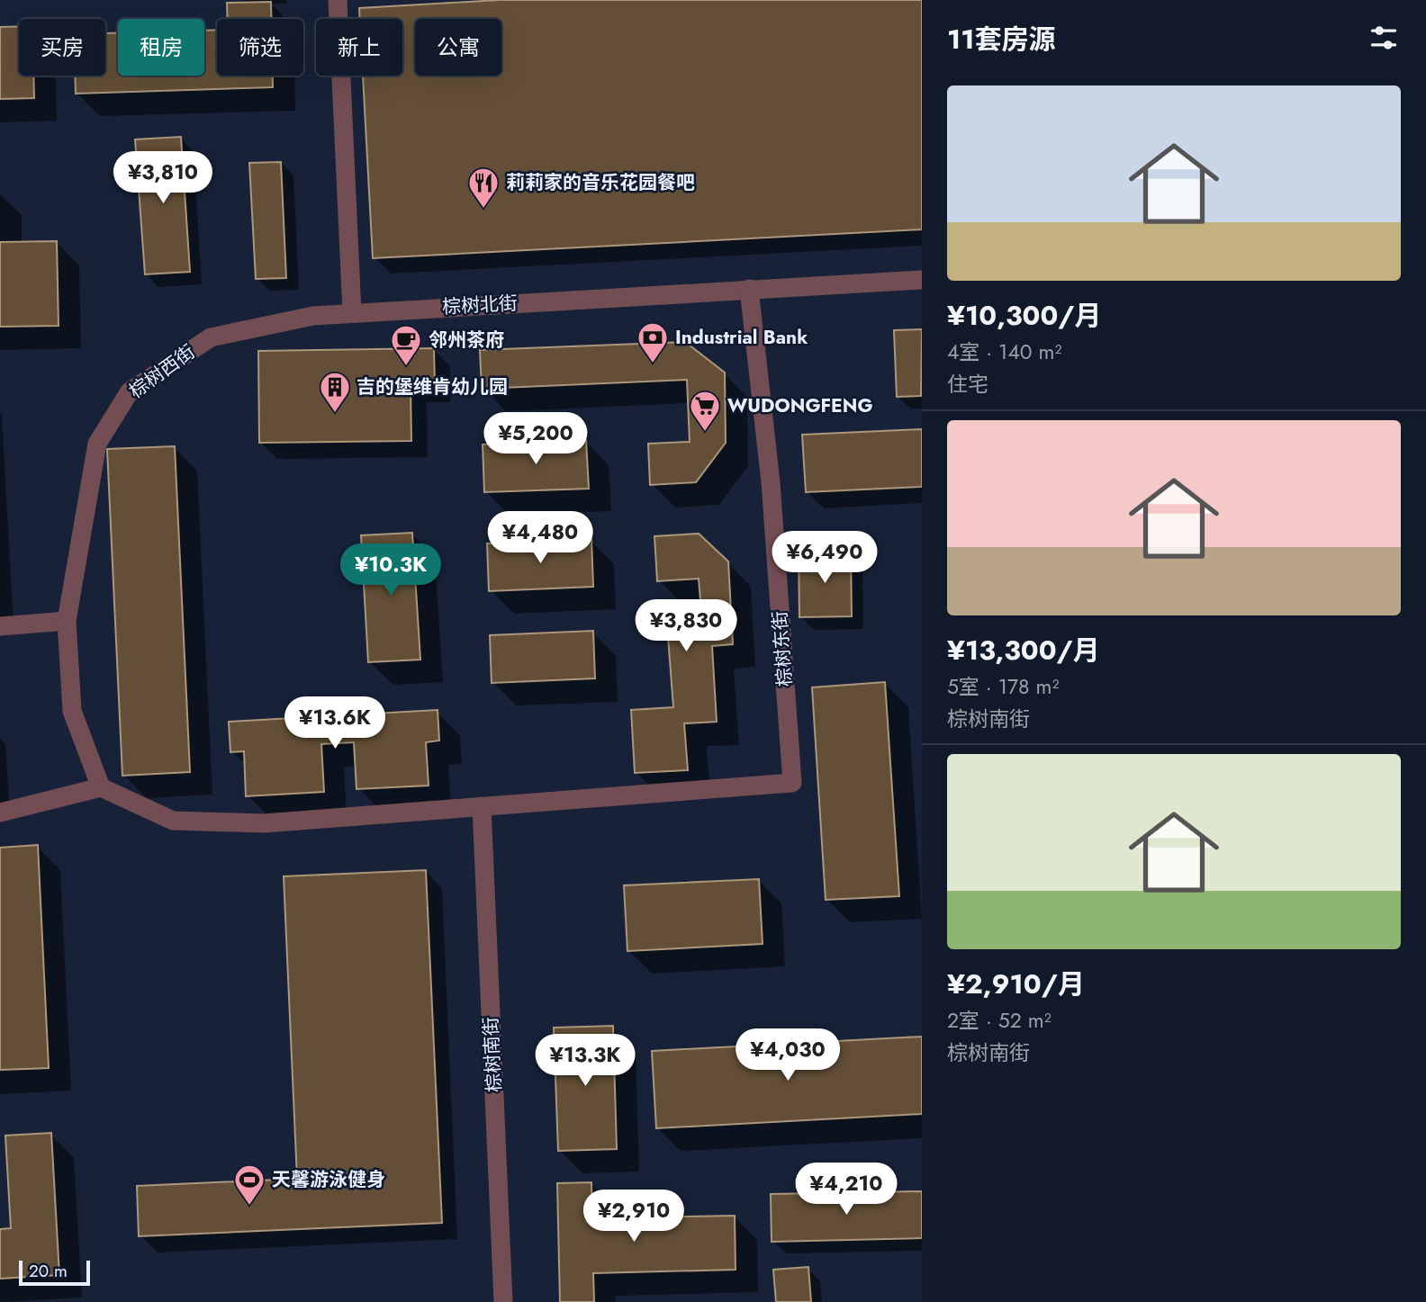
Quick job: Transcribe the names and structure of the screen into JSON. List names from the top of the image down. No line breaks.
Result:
{"streets":{"street":["棕树北街","棕树西街","棕树东街","棕树南街"]},"crossings":[["棕树北街","棕树西街"],["棕树北街","棕树东街"],["棕树东街","棕树南街"]],"places":{"restaurant":["莉莉家的音乐花园餐吧"],"bank":["Industrial Bank"],"cafe":["邻州茶府"],"building":["吉的堡维肯幼儿园"],"supermarket":["WUDONGFENG"],"sports":["天馨游泳健身"]},"scale_bar":"20 m","page":{"heading":"11套房源","chip":["买房","租房","筛选","新上","公寓"],"list":[{"name":"¥10,300/月","note":"4室 · 140 m² · 住宅"},{"name":"¥13,300/月","note":"5室 · 178 m² · 棕树南街"},{"name":"¥2,910/月","note":"2室 · 52 m² · 棕树南街"}],"price":["¥3,810","¥5,200","¥4,480","¥6,490","¥10.3K","¥3,830","¥13.6K","¥4,030","¥13.3K","¥4,210","¥2,910"],"scale":"20 m"}}
